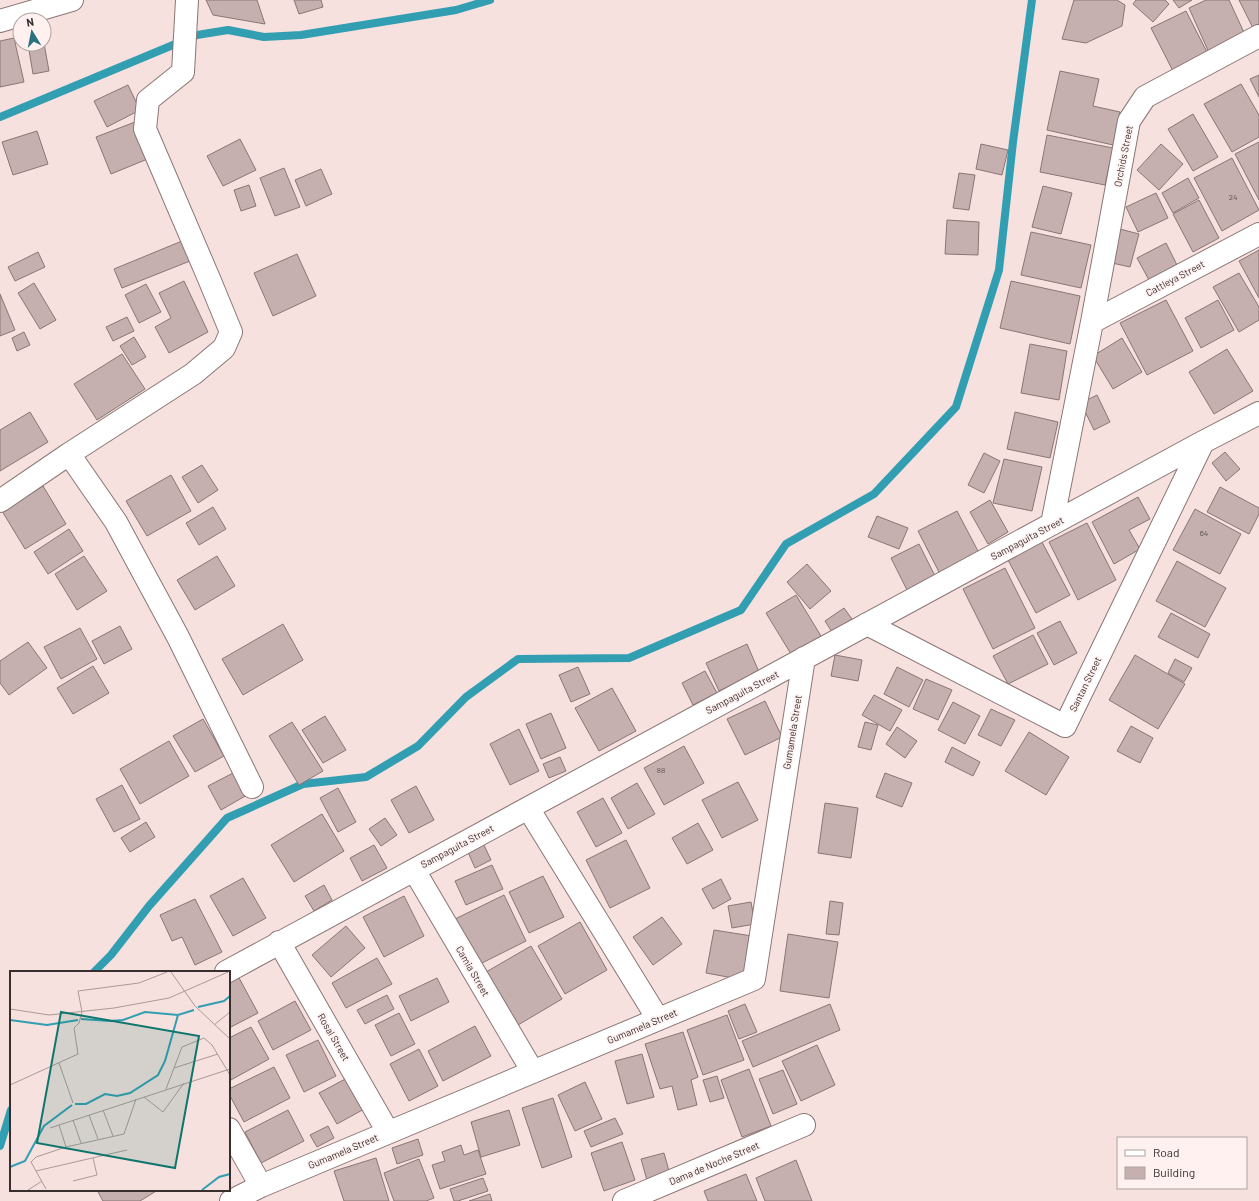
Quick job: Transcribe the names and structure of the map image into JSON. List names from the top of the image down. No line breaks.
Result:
{"streets":{"street":["Orchids Street","Cattleya Street","Sampaguita Street","Santan Street","Gumamela Street","Camia Street","Rosal Street","Dama de Noche Street"]},"crossings":[["Orchids Street","Cattleya Street"],["Orchids Street","Sampaguita Street"],["Sampaguita Street","Santan Street"],["Sampaguita Street","Gumamela Street"],["Sampaguita Street","Camia Street"],["Sampaguita Street","Rosal Street"],["Gumamela Street","Camia Street"],["Gumamela Street","Rosal Street"]],"house_numbers":["24","64","88"],"legend":["Road","Building"],"north":"top"}
